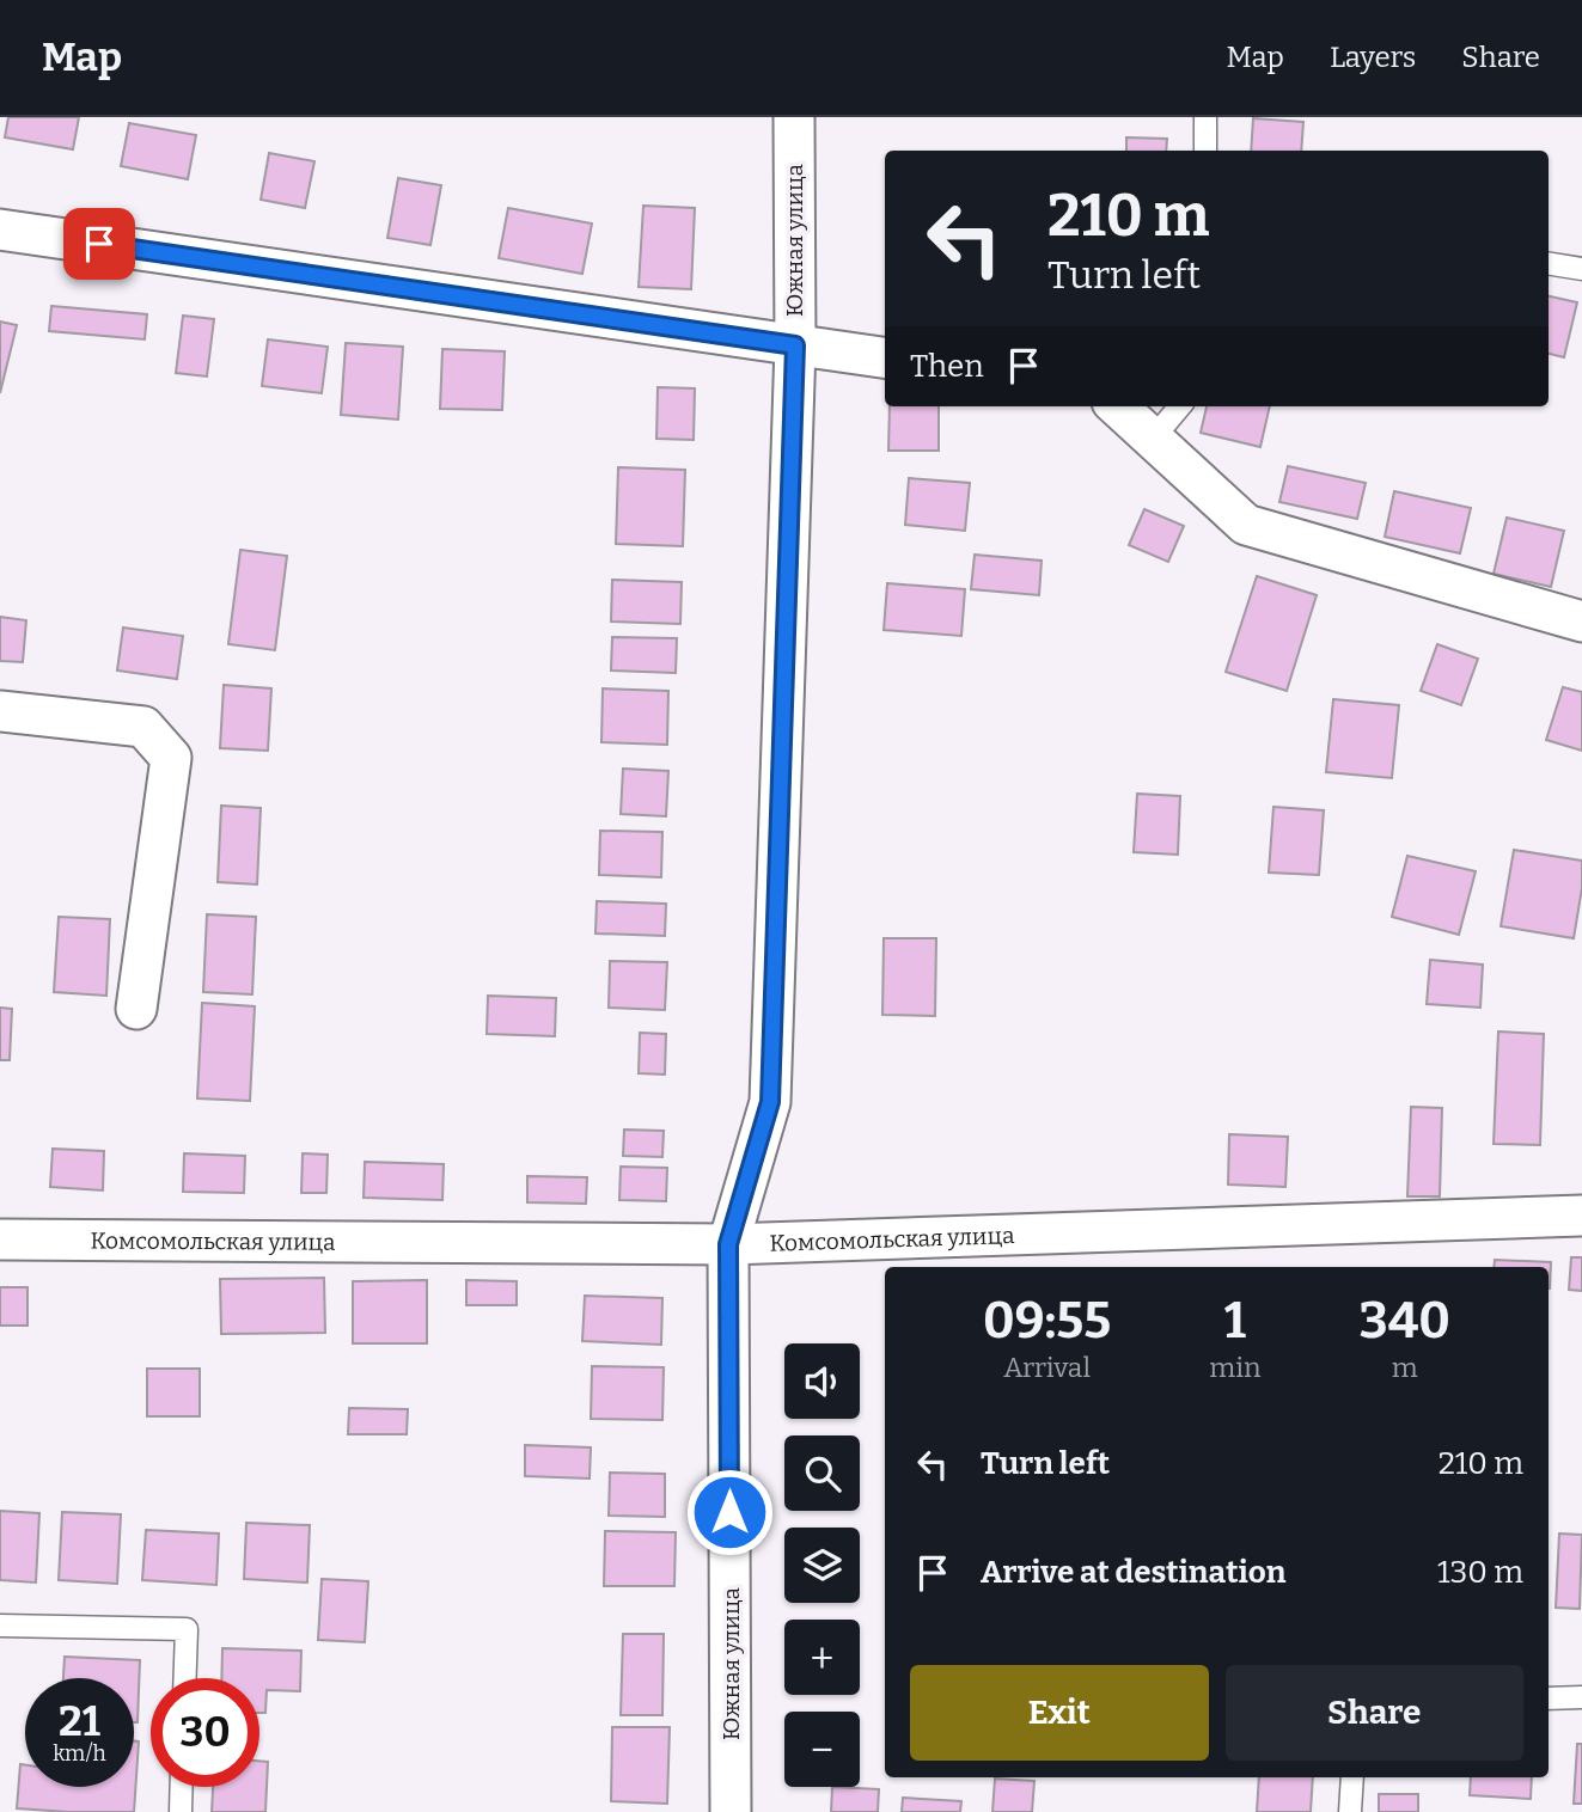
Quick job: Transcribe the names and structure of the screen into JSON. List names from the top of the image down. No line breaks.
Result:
{"streets":{"street":["Южная улица","Комсомольская улица"]},"crossings":[["Южная улица","Комсомольская улица"]],"page":{"header":"Map","nav":["Map","Layers","Share"],"turn":["210 m","Turn left"],"then":"Then","eta":["09:55","Arrival","1","min","340","m"],"map_buttons":["+","−"],"list":[{"name":"Turn left","value":"210 m"},{"name":"Arrive at destination","value":"130 m"}],"buttons":["Exit","Share"],"speed":"21 km/h","limit":"30"}}
